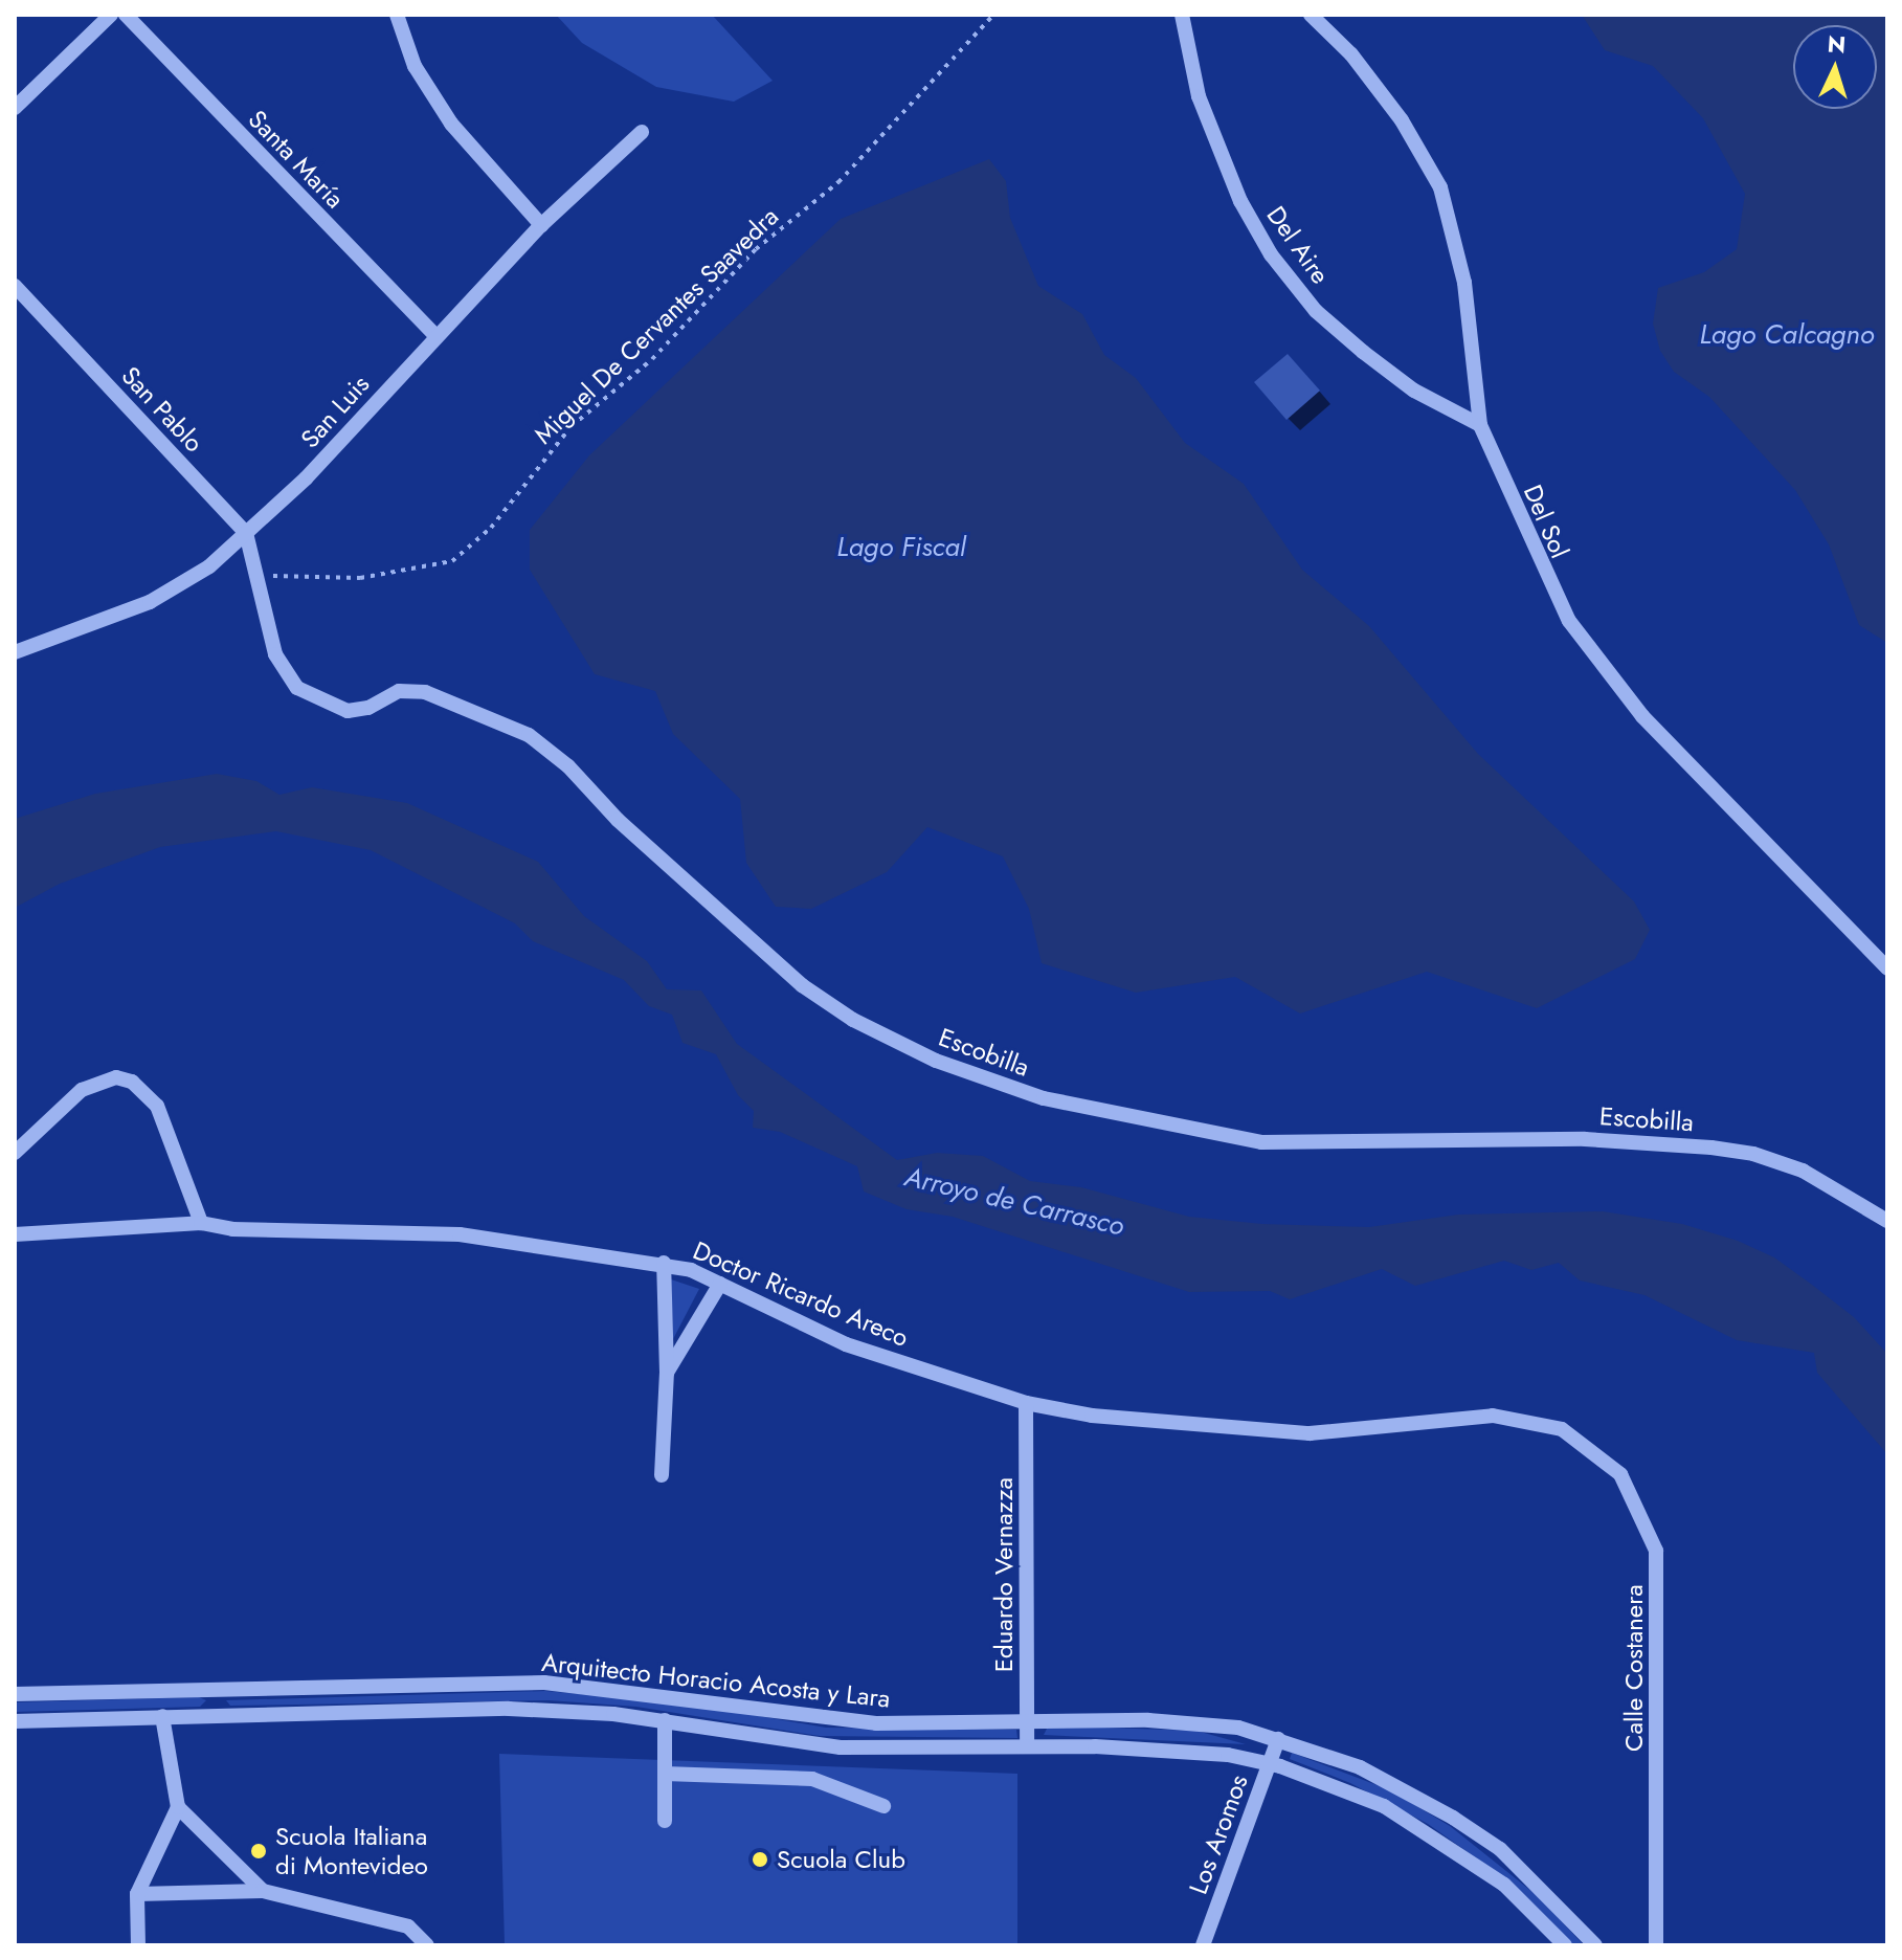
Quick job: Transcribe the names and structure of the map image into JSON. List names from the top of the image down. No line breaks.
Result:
{"streets":{"street":["Santa María","Del Aire","San Pablo","San Luis","Del Sol","Escobilla","Doctor Ricardo Areco","Eduardo Vernazza","Calle Costanera","Arquitecto Horacio Acosta y Lara","Los Aromos"],"path":["Miguel De Cervantes Saavedra"]},"crossings":[["Santa María","San Luis"],["Del Aire","Del Sol"],["Miguel De Cervantes Saavedra","San Pablo"],["Miguel De Cervantes Saavedra","Escobilla"],["San Pablo","San Luis"],["San Pablo","Escobilla"],["Doctor Ricardo Areco","Eduardo Vernazza"],["Doctor Ricardo Areco","Calle Costanera"],["Eduardo Vernazza","Arquitecto Horacio Acosta y Lara"],["Arquitecto Horacio Acosta y Lara","Los Aromos"]],"water":["Lago Calcagno","Lago Fiscal","Arroyo de Carrasco"],"places":["Scuola Italiana di Montevideo","Scuola Club"],"north":"top"}
